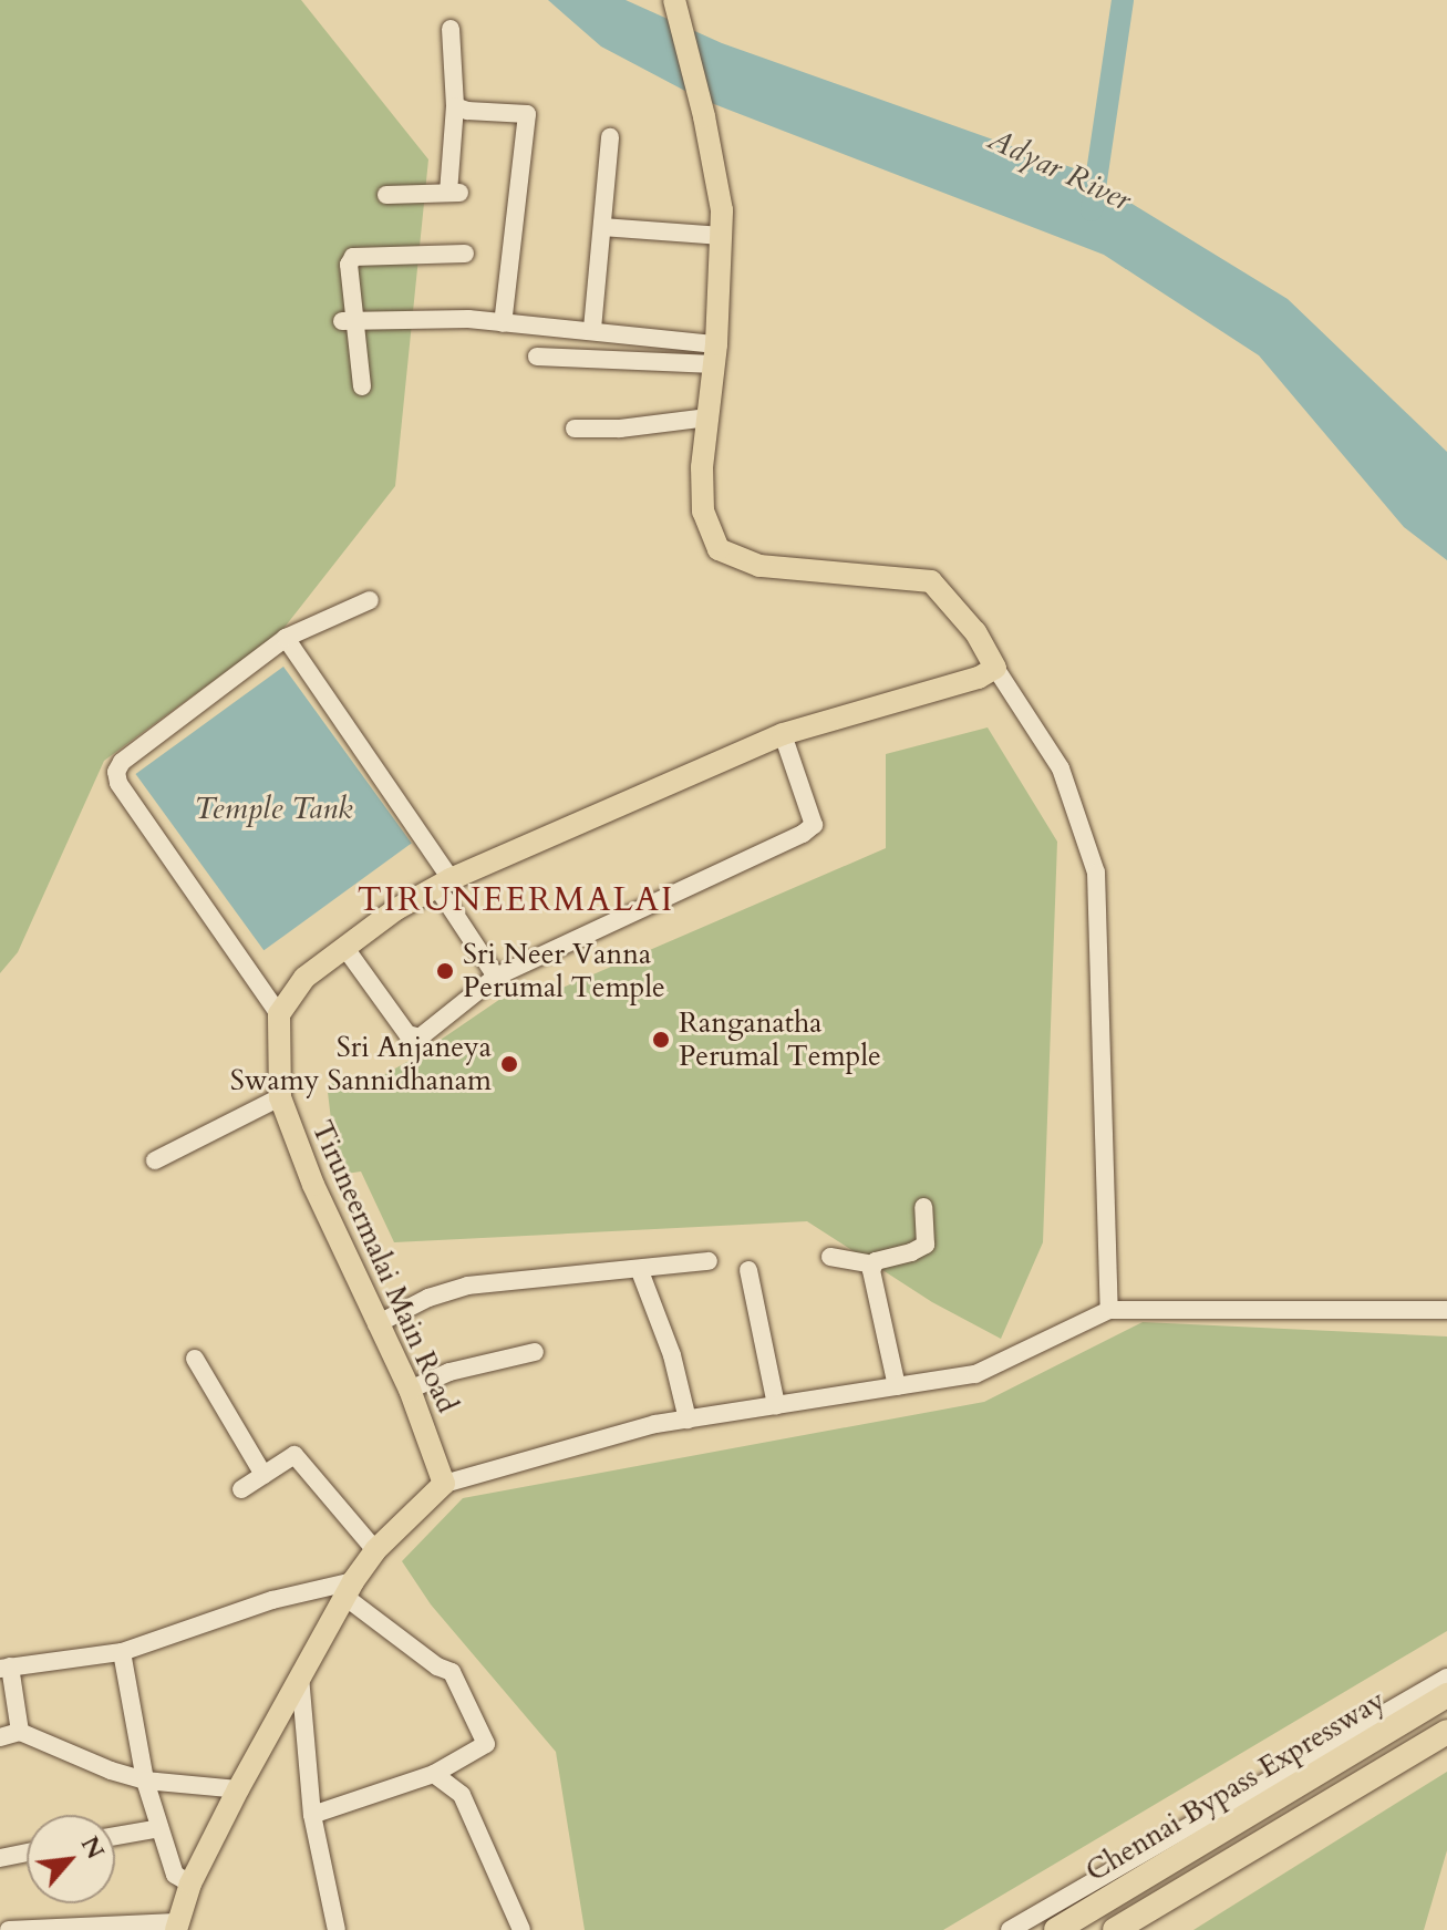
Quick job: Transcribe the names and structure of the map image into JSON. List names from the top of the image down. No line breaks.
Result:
{"streets":{"highway":["Chennai Bypass Expressway"],"main road":["Tiruneermalai Main Road"]},"districts":["TIRUNEERMALAI"],"water":["Adyar River","Temple Tank"],"places":["Sri Neer Vanna Perumal Temple","Ranganatha Perumal Temple","Sri Anjaneya Swamy Sannidhanam"],"north":"top right"}
